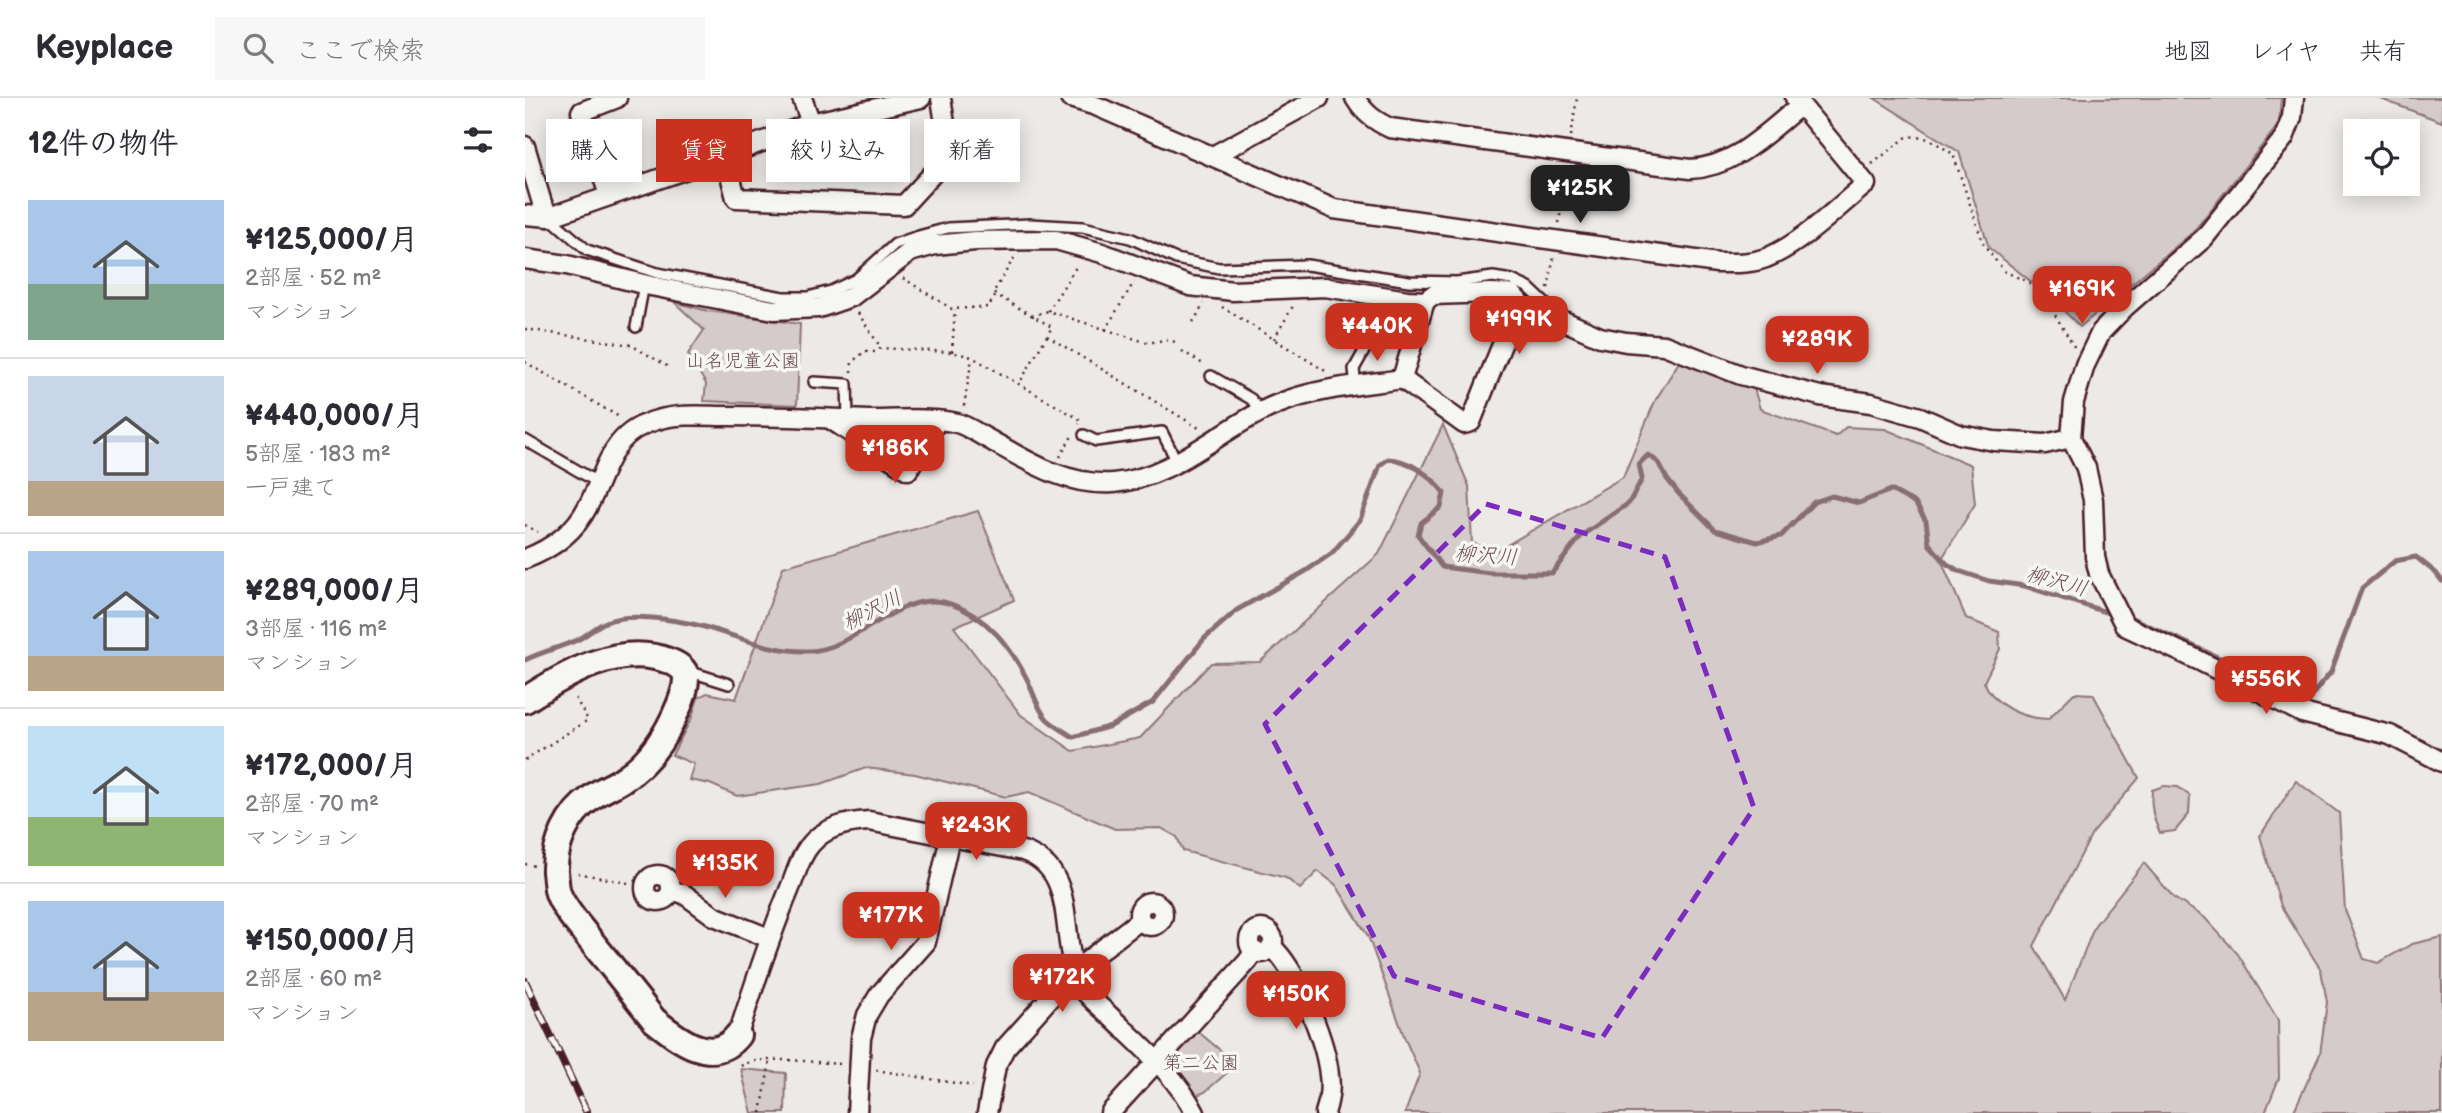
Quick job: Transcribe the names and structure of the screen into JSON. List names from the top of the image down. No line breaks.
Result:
{"water":["柳沢川"],"parks":["山名児童公園","第二公園"],"page":{"header":"Keyplace","search":"ここで検索","nav":["地図","レイヤ","共有"],"heading":"12件の物件","chip":["購入","賃貸","絞り込み","新着"],"price":["¥125K","¥169K","¥199K","¥440K","¥289K","¥186K","¥556K","¥243K","¥135K","¥177K","¥172K","¥150K"],"list":[{"name":"¥125,000/月","note":"2部屋 · 52 m² · マンション"},{"name":"¥440,000/月","note":"5部屋 · 183 m² · 一戸建て"},{"name":"¥289,000/月","note":"3部屋 · 116 m² · マンション"},{"name":"¥172,000/月","note":"2部屋 · 70 m² · マンション"},{"name":"¥150,000/月","note":"2部屋 · 60 m² · マンション"}]}}
